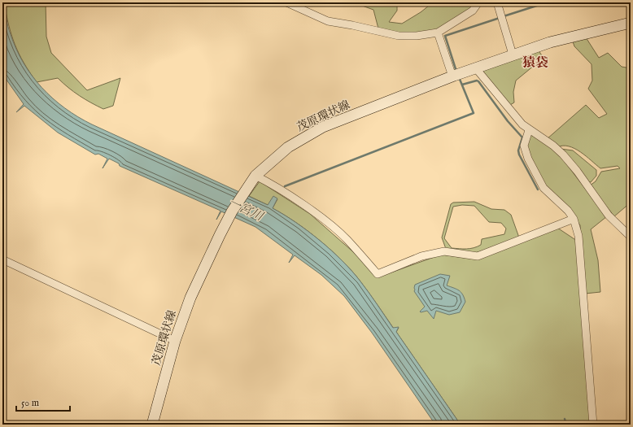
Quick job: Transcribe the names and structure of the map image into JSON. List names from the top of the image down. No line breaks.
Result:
{"streets":{"main road":["茂原環状線"]},"districts":["猿袋"],"water":["一宮川"],"scale_bar":"50 m"}
